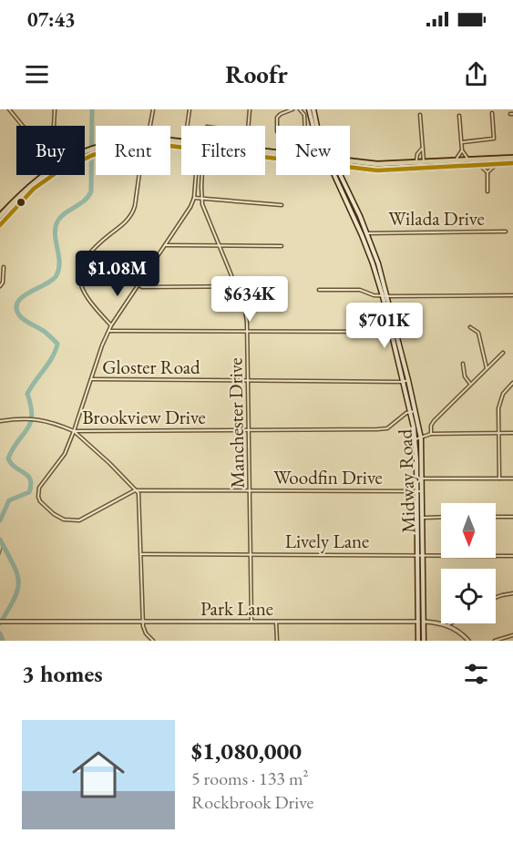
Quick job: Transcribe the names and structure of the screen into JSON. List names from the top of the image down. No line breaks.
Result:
{"streets":{"main road":["Midway Road"],"street":["Wilada Drive","Gloster Road","Brookview Drive","Manchester Drive","Woodfin Drive","Lively Lane","Park Lane"]},"crossings":[["Wilada Drive","Midway Road"],["Gloster Road","Manchester Drive"],["Gloster Road","Midway Road"],["Brookview Drive","Manchester Drive"],["Brookview Drive","Midway Road"],["Manchester Drive","Woodfin Drive"],["Manchester Drive","Lively Lane"],["Manchester Drive","Park Lane"],["Woodfin Drive","Midway Road"],["Midway Road","Lively Lane"],["Midway Road","Park Lane"]],"north":"bottom","page":{"status":"07:43","header":"Roofr","chip":["Buy","Rent","Filters","New"],"price":["$1.08M","$634K","$701K"],"heading":"3 homes","list":[{"name":"$1,080,000","note":"5 rooms · 133 m² · Rockbrook Drive"}]}}
